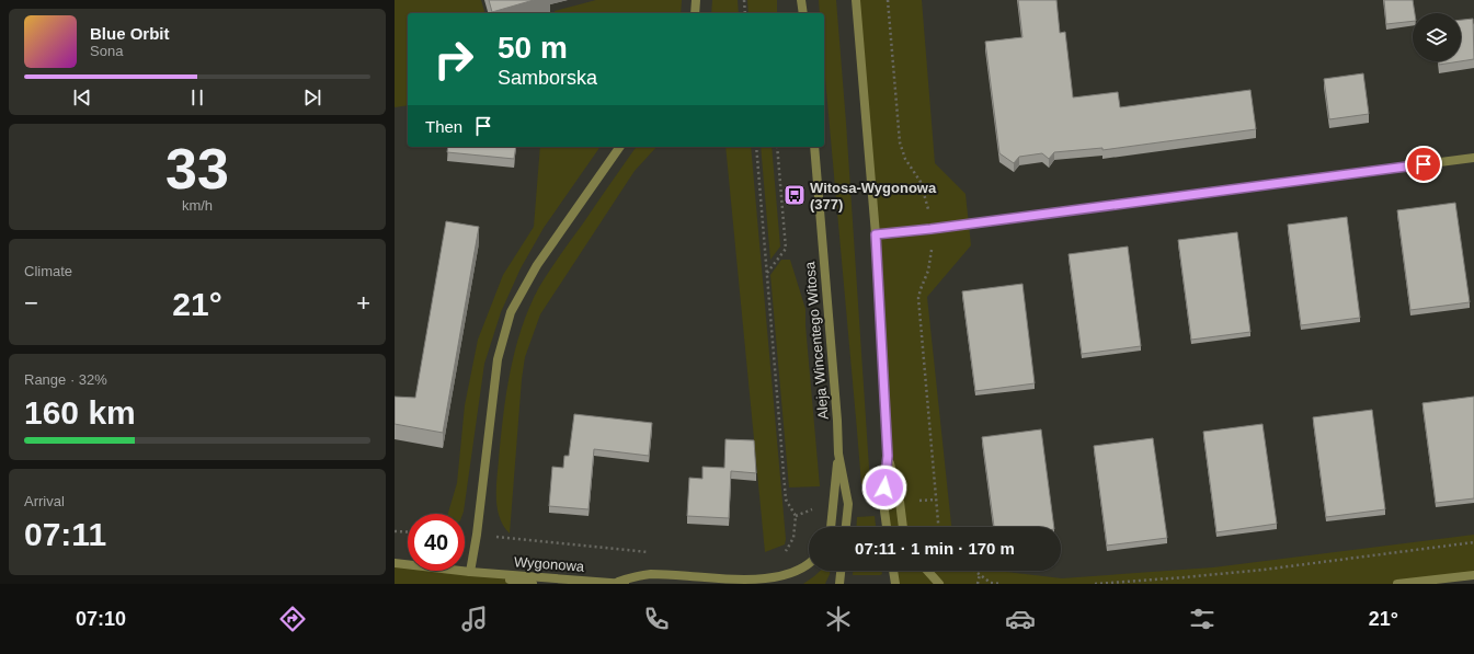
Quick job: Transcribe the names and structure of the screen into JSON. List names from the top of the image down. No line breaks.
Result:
{"streets":{"street":["Aleja Wincentego Witosa","Wygonowa"]},"places":{"bus stop":["Witosa-Wygonowa (377)"]},"page":{"turn":["50 m","Samborska"],"song":["Blue Orbit","Sona"],"then":"Then","tile":[["33","km/h"],"Climate",["Range · 32%","160 km"],["Arrival","07:11"]],"heat":["−","21°","+"],"limit":"40","trip":"07:11 · 1 min · 170 m","tabs":["07:10","21°"]}}
